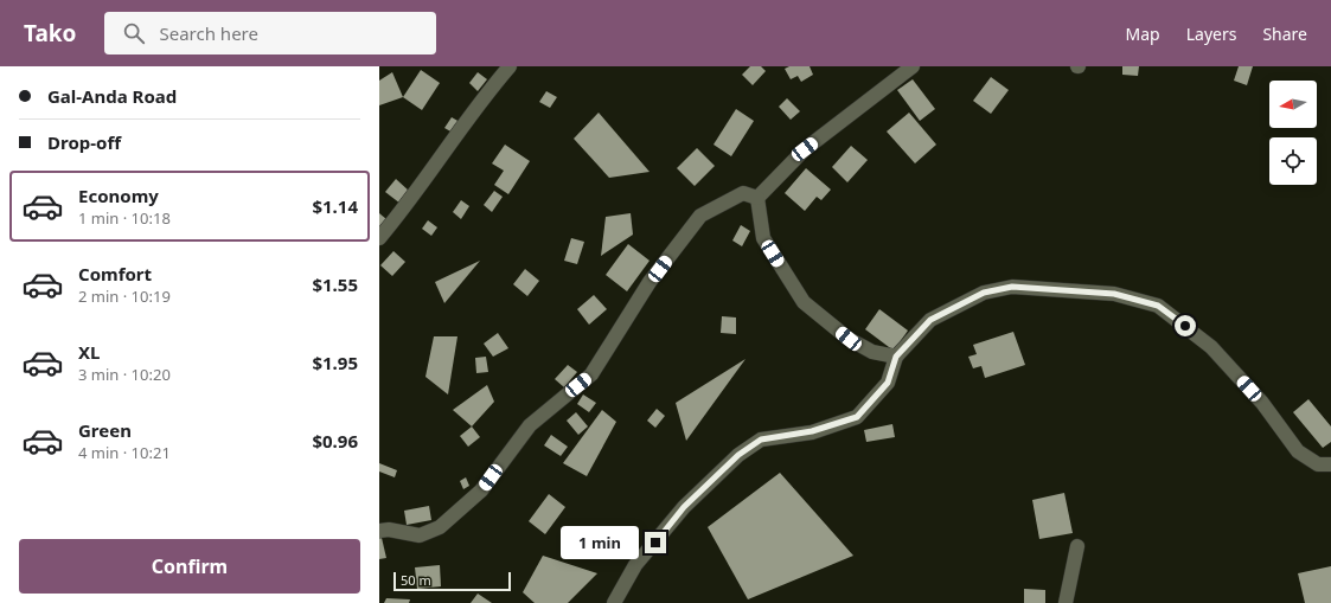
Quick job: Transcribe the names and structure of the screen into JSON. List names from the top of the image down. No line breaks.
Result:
{"scale_bar":"50 m","north":"left","page":{"header":"Tako","search":"Search here","nav":["Map","Layers","Share"],"banner":["Gal-Anda Road","Drop-off"],"list":[{"name":"Economy","note":"1 min · 10:18","value":"$1.14"},{"name":"Comfort","note":"2 min · 10:19","value":"$1.55"},{"name":"XL","note":"3 min · 10:20","value":"$1.95"},{"name":"Green","note":"4 min · 10:21","value":"$0.96"}],"bubble":"1 min","buttons":"Confirm","scale":"50 m"}}
